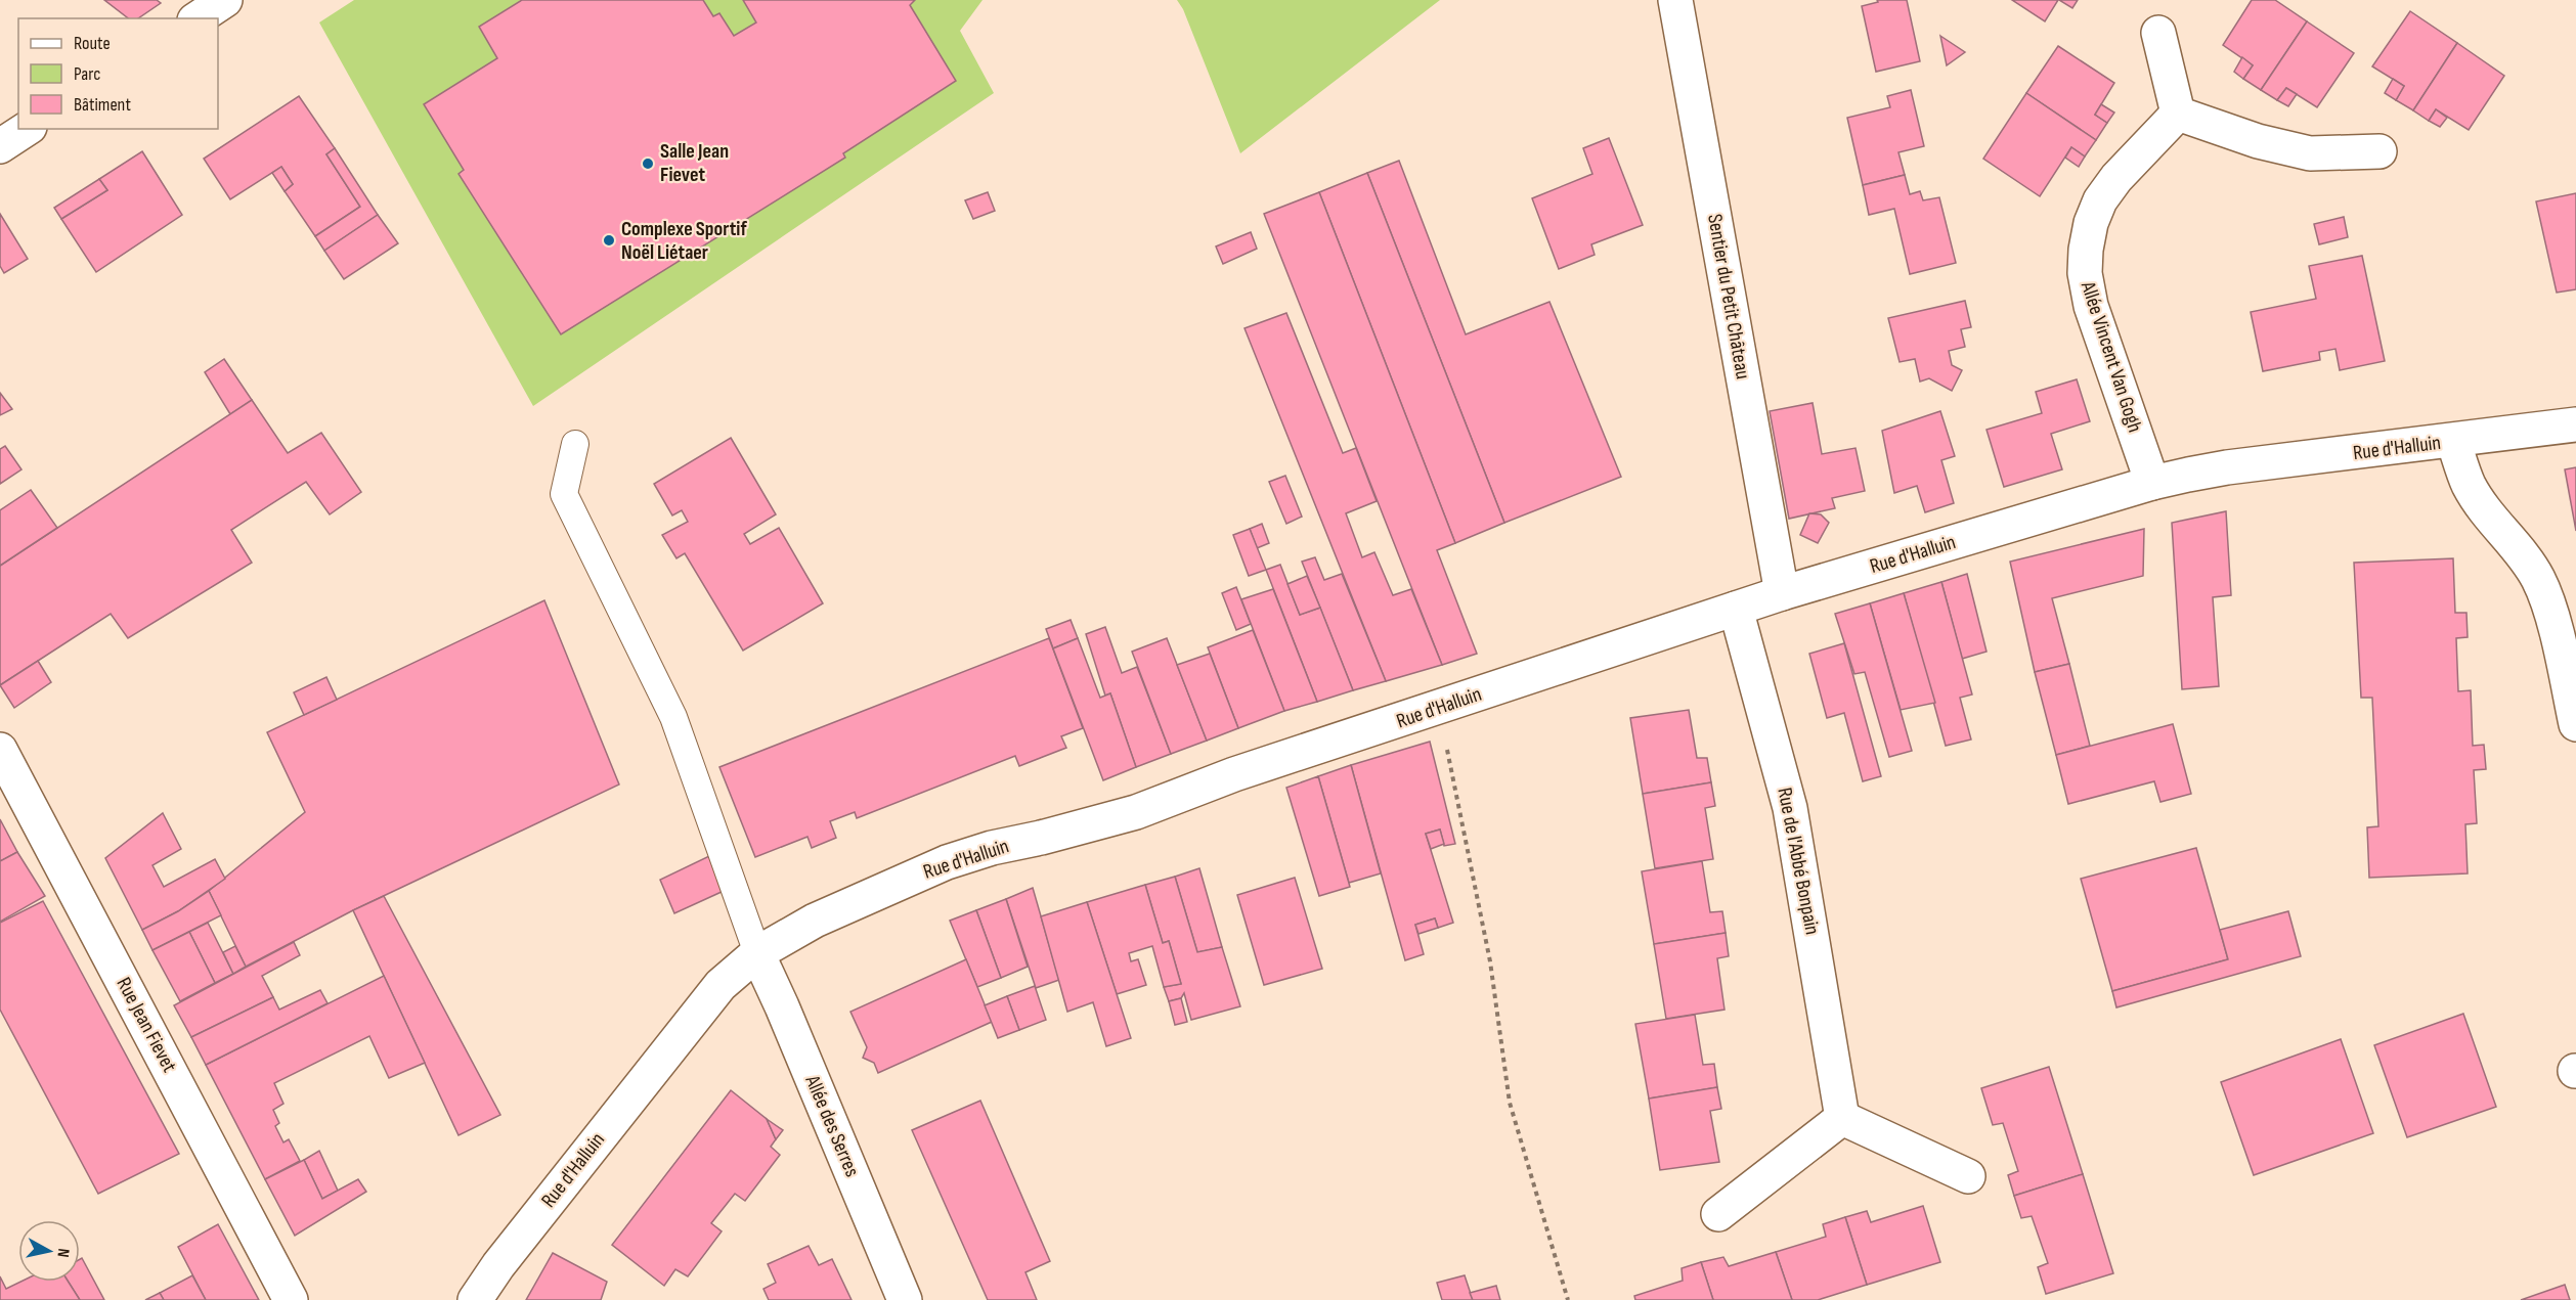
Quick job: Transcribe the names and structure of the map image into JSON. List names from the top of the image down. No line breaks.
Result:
{"streets":{"street":["Sentier du Petit Château","Allée Vincent Van Gogh","Rue d'Halluin","Rue de l'Abbé Bonpain","Rue Jean Fievet","Allée des Serres"]},"crossings":[["Sentier du Petit Château","Rue d'Halluin"],["Allée Vincent Van Gogh","Rue d'Halluin"],["Rue d'Halluin","Rue de l'Abbé Bonpain"],["Rue d'Halluin","Allée des Serres"]],"places":["Salle Jean Fievet","Complexe Sportif Noël Liétaer"],"legend":["Route","Parc","Bâtiment"],"north":"right"}
